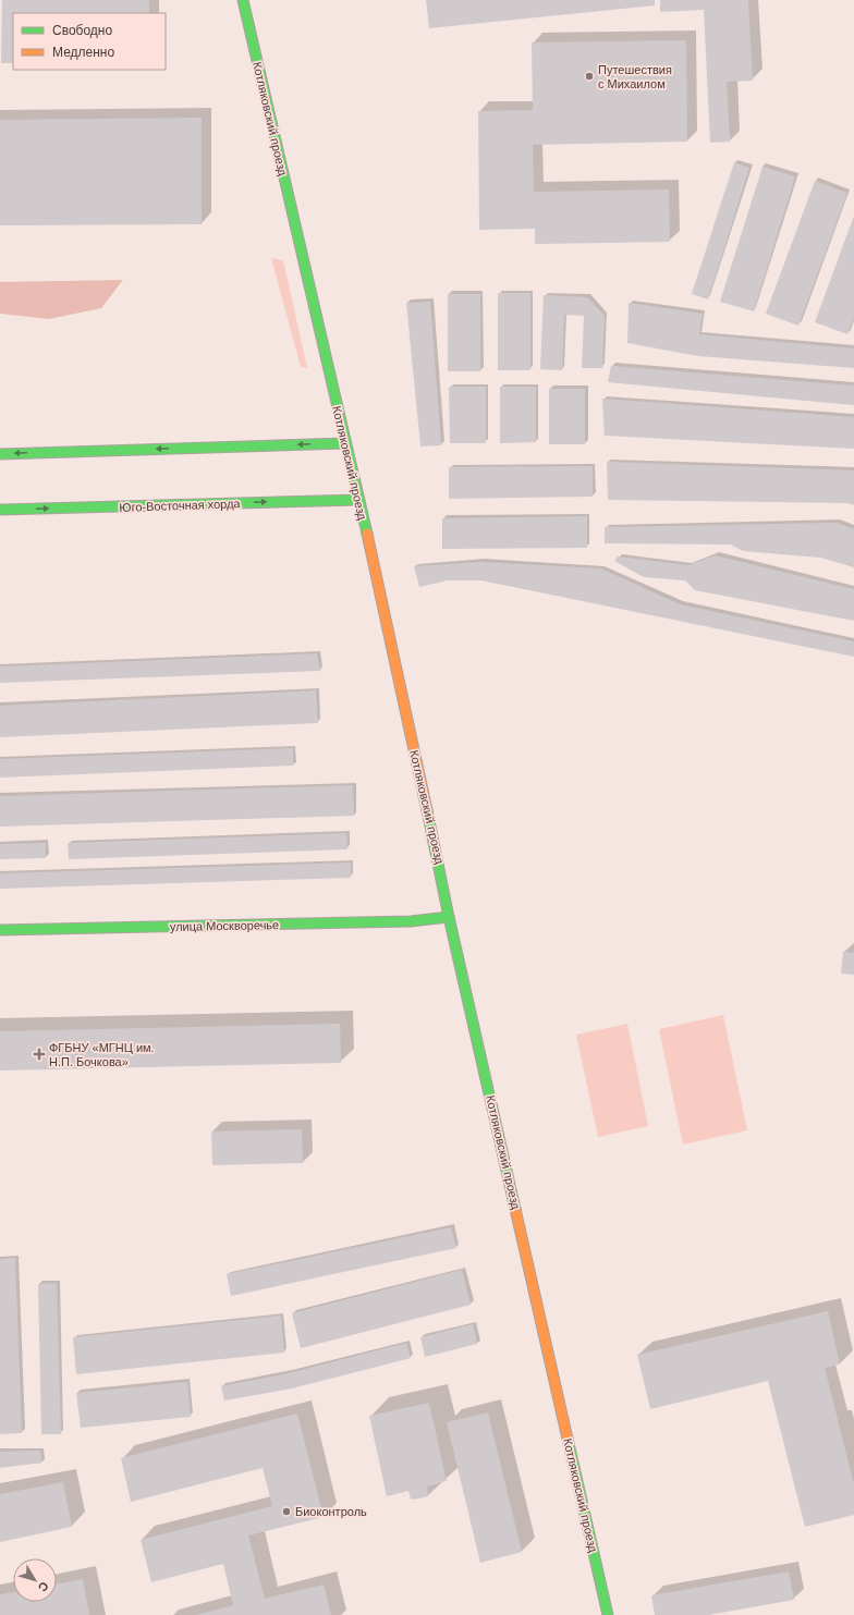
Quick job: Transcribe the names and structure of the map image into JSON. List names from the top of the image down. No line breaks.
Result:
{"streets":{"main road":["Котляковский проезд","Юго-Восточная хорда","улица Москворечье"]},"crossings":[["Котляковский проезд","Юго-Восточная хорда"],["Котляковский проезд","улица Москворечье"]],"places":{"other":["Путешествия с Михаилом","Биоконтроль"],"health":["ФГБНУ «МГНЦ им. Н.П. Бочкова»"]},"legend":["Свободно","Медленно"],"north":"bottom right"}
